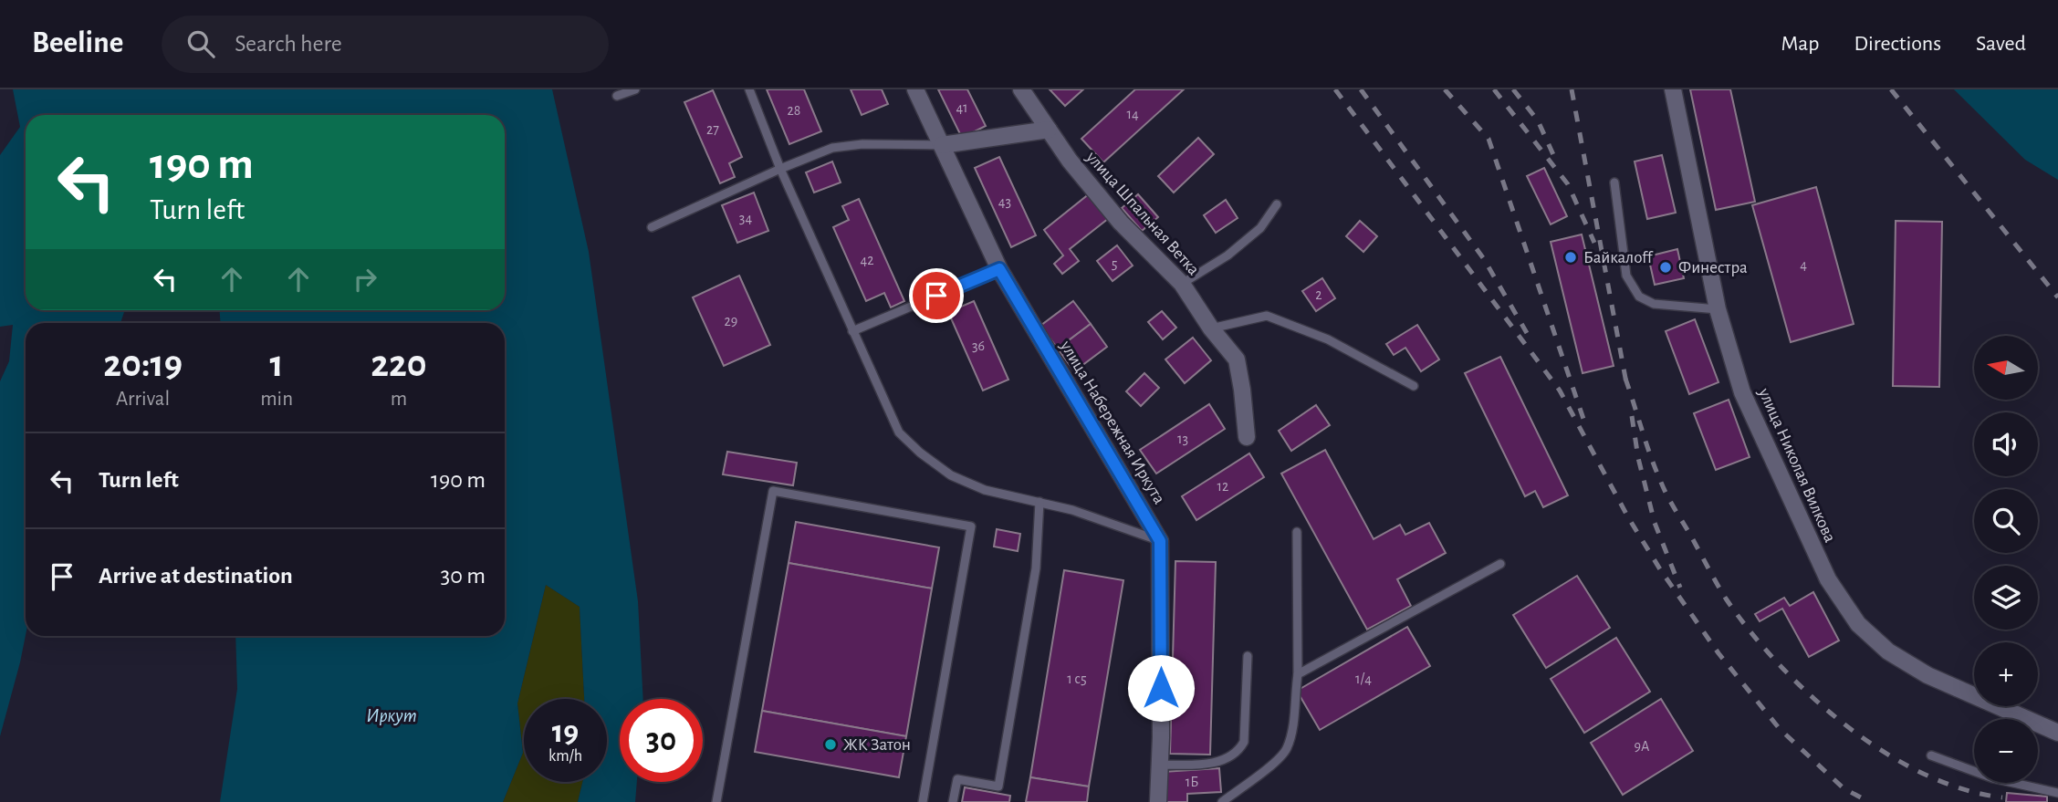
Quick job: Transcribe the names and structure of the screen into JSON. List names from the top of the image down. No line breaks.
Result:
{"streets":{"street":["улица Шпальная Ветка","улица Набережная Иркута","улица Николая Вилкова"]},"water":["Иркут"],"places":["Байкалoff","Финестра","ЖК Затон"],"house_numbers":["41","28","14","27","43","34","42","5","4","2","29","36","13","12","1 с5","1/4","9А","1Б"],"north":"left","page":{"header":"Beeline","search":"Search here","nav":["Map","Directions","Saved"],"turn":["190 m","Turn left"],"eta":["20:19","Arrival","1","min","220","m"],"map_buttons":["+","−"],"list":[{"name":"Turn left","value":"190 m"},{"name":"Arrive at destination","value":"30 m"}],"speed":"19 km/h","limit":"30"}}
